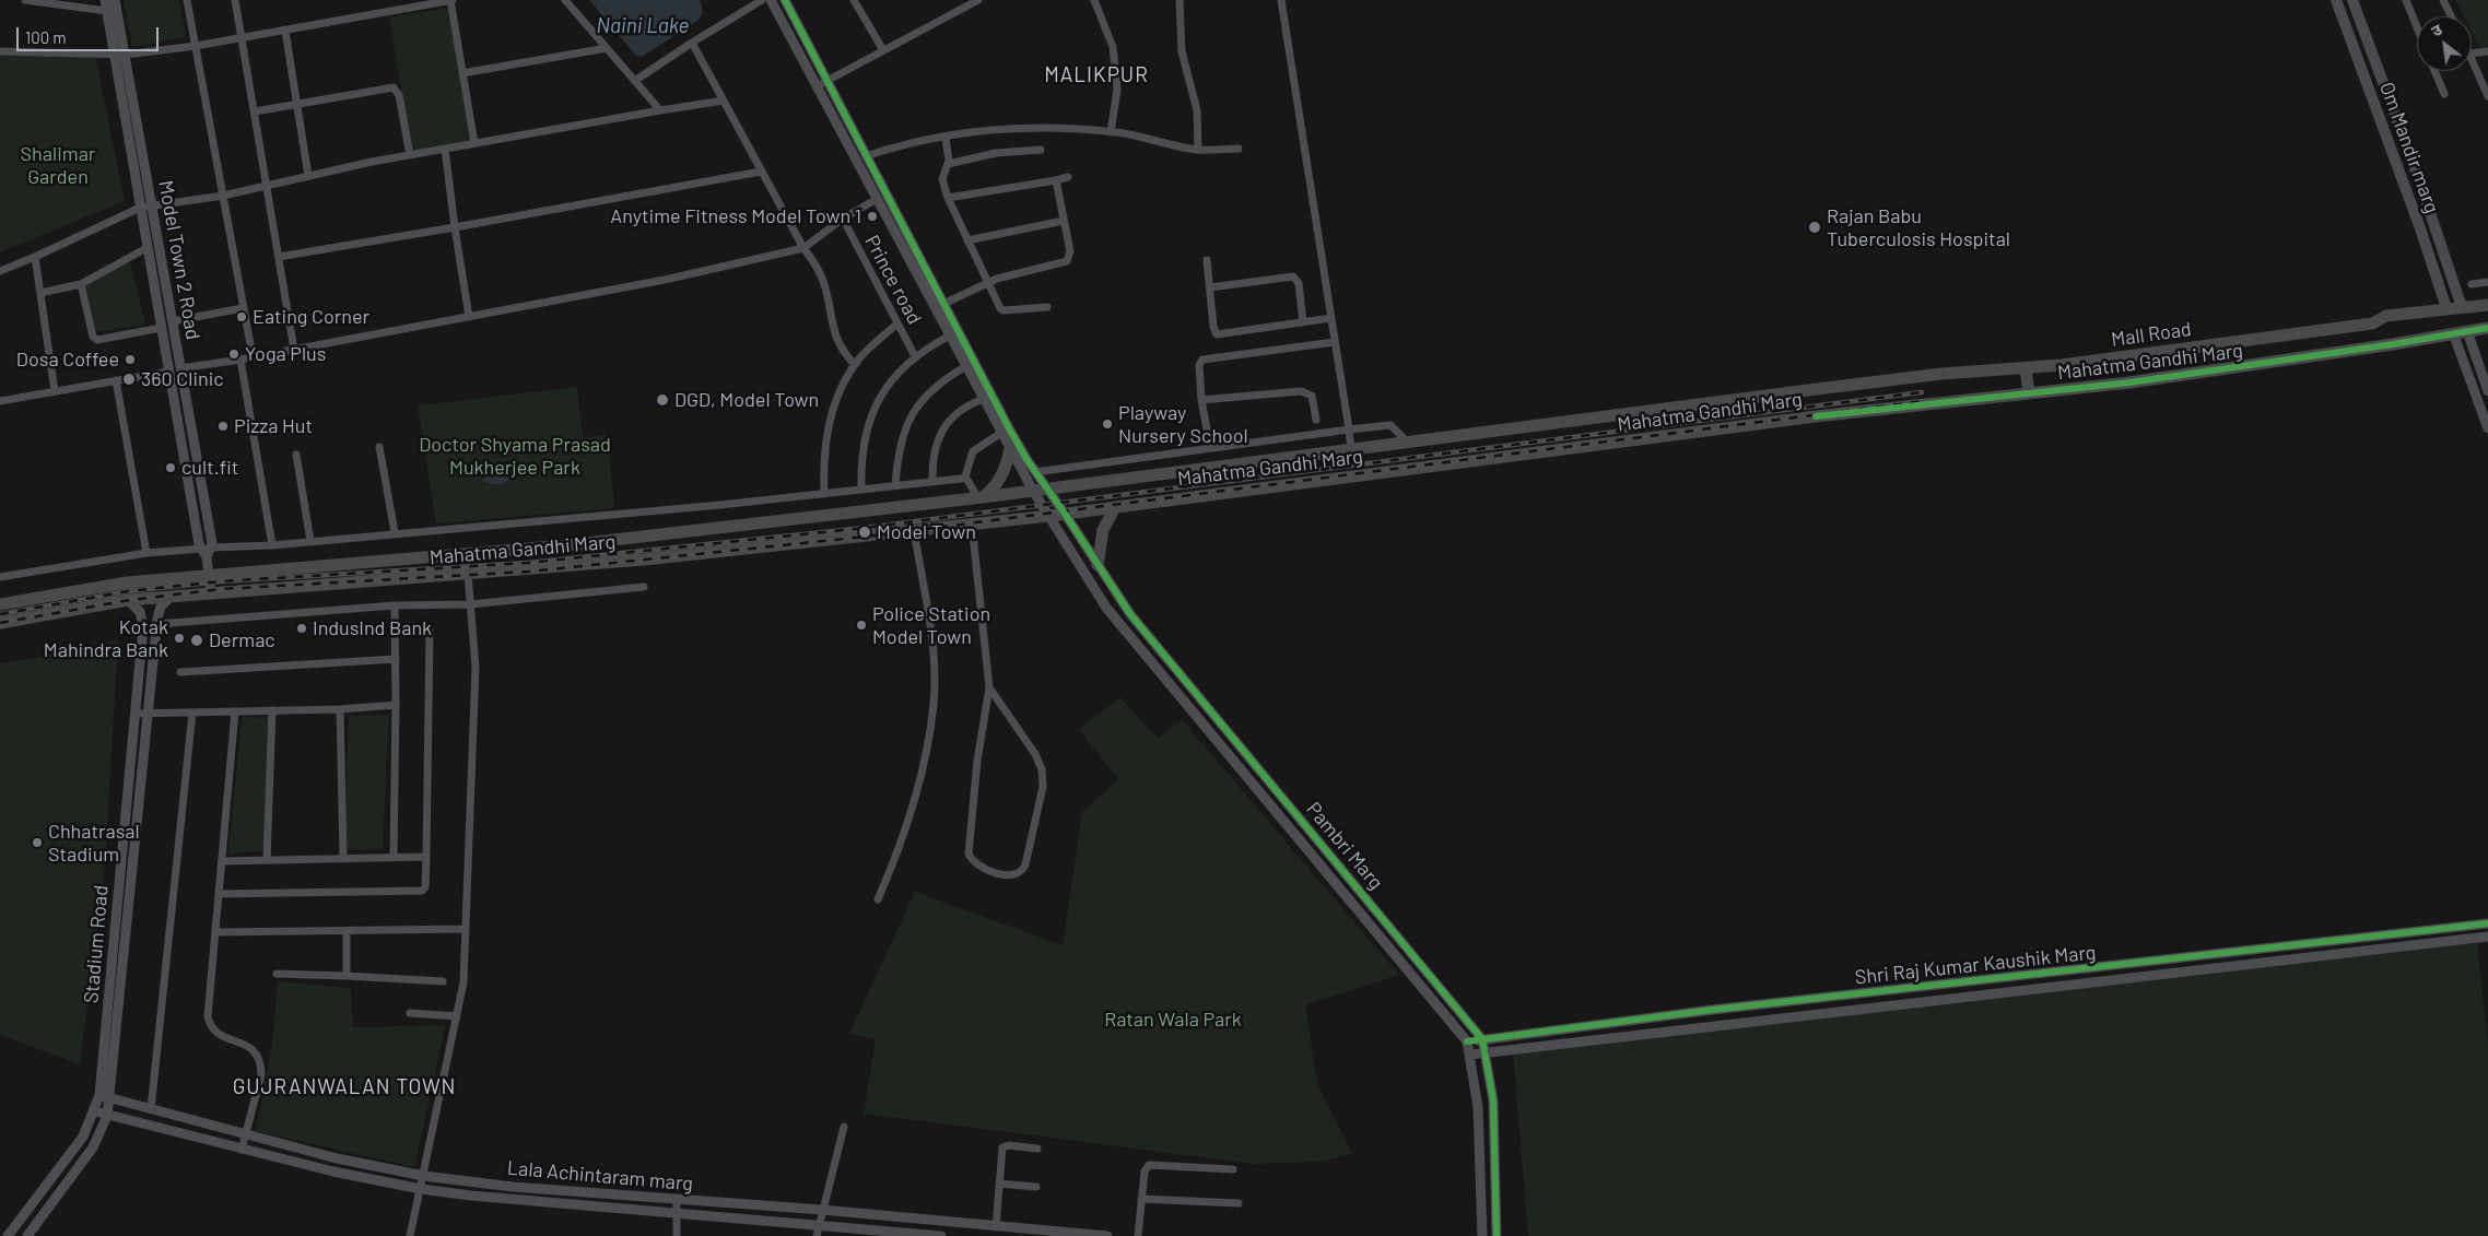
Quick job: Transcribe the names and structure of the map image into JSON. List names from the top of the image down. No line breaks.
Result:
{"streets":{"main road":["Om Mandir marg","Mall Road","Mahatma Gandhi Marg"],"street":["Model Town 2 Road","Prince road","Pambri Marg","Stadium Road","Shri Raj Kumar Kaushik Marg","Lala Achintaram marg"]},"crossings":[["Om Mandir marg","Mall Road"],["Mall Road","Mahatma Gandhi Marg"],["Mahatma Gandhi Marg","Pambri Marg"],["Mahatma Gandhi Marg","Stadium Road"],["Pambri Marg","Shri Raj Kumar Kaushik Marg"],["Stadium Road","Lala Achintaram marg"]],"districts":["MALIKPUR","GUJRANWALAN TOWN"],"water":["Naini Lake"],"parks":["Shalimar Garden","Doctor Shyama Prasad Mukherjee Park","Ratan Wala Park"],"places":["Anytime Fitness Model Town 1","Rajan Babu Tuberculosis Hospital","Eating Corner","Yoga Plus","Dosa Coffee","360 Clinic","DGD, Model Town","Playway Nursery School","Pizza Hut","cult.fit","Model Town","Police Station Model Town","IndusInd Bank","Kotak Mahindra Bank","Dermac","Chhatrasal Stadium"],"scale_bar":"100 m","north":"top left"}
